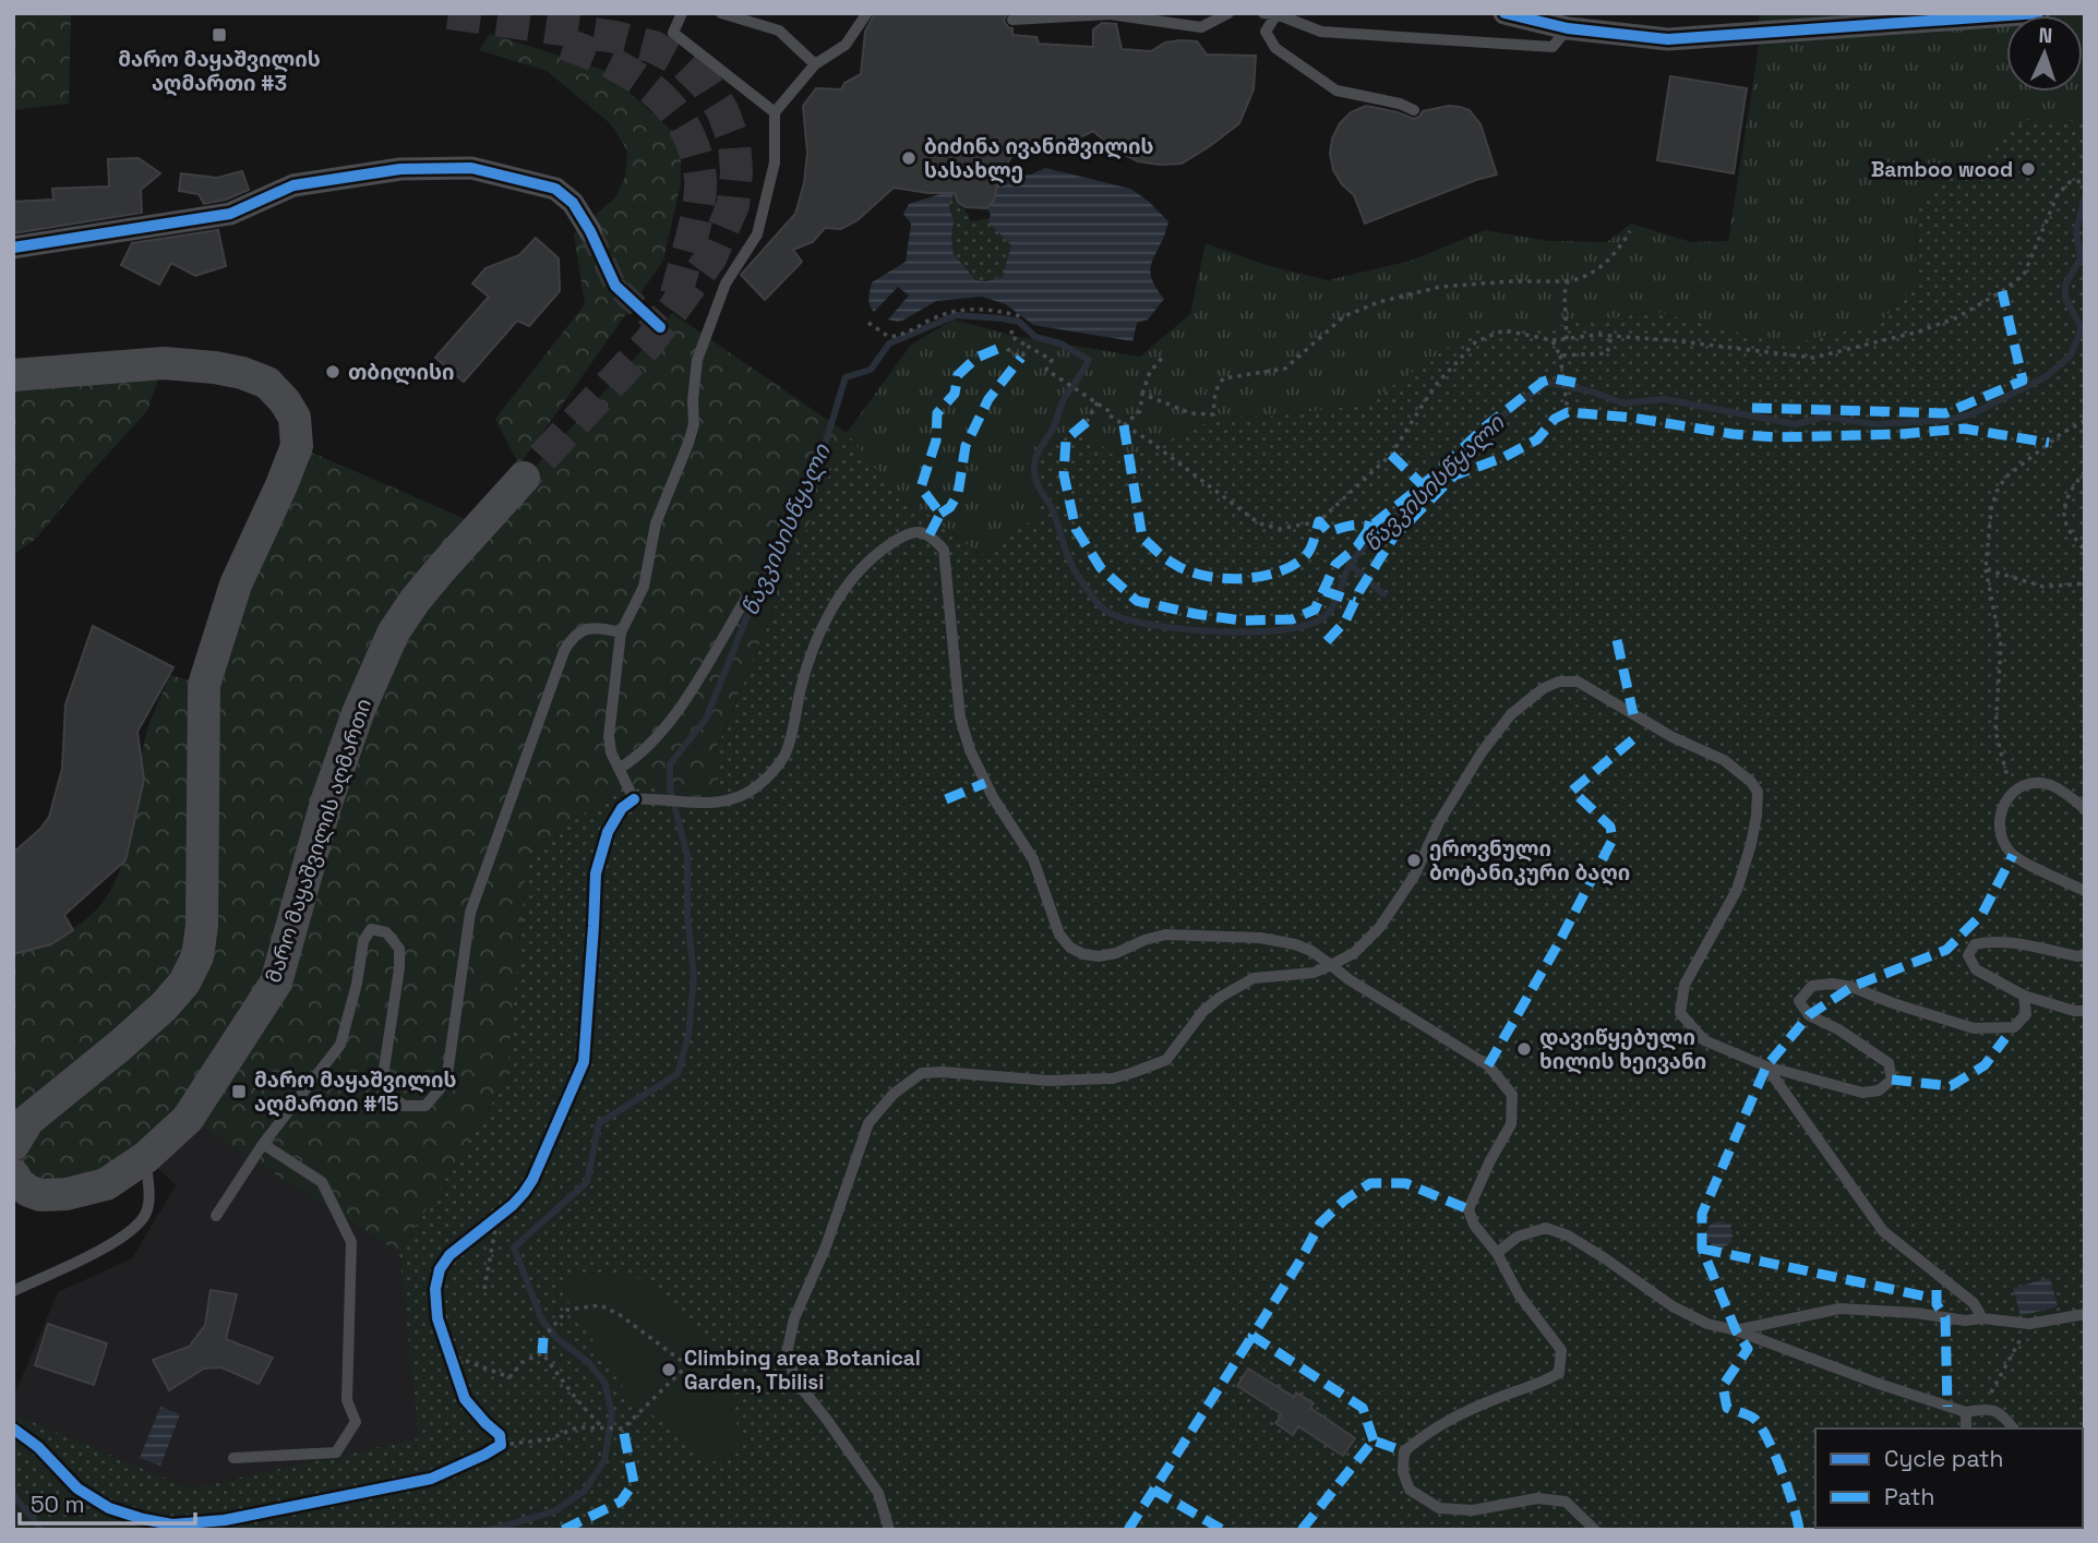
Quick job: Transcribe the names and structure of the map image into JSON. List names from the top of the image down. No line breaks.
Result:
{"streets":{"main road":["მარო მაყაშვილის აღმართი"]},"water":["წავკისისწყალი"],"places":{"transit":["მარო მაყაშვილის აღმართი #3","მარო მაყაშვილის აღმართი #15"],"other":["ბიძინა ივანიშვილის სასახლე","Bamboo wood","თბილისი","ეროვნული ბოტანიკური ბაღი","დავიწყებული ხილის ხეივანი","Climbing area Botanical Garden, Tbilisi"]},"legend":["Cycle path","Path"],"scale_bar":"50 m","north":"top"}
